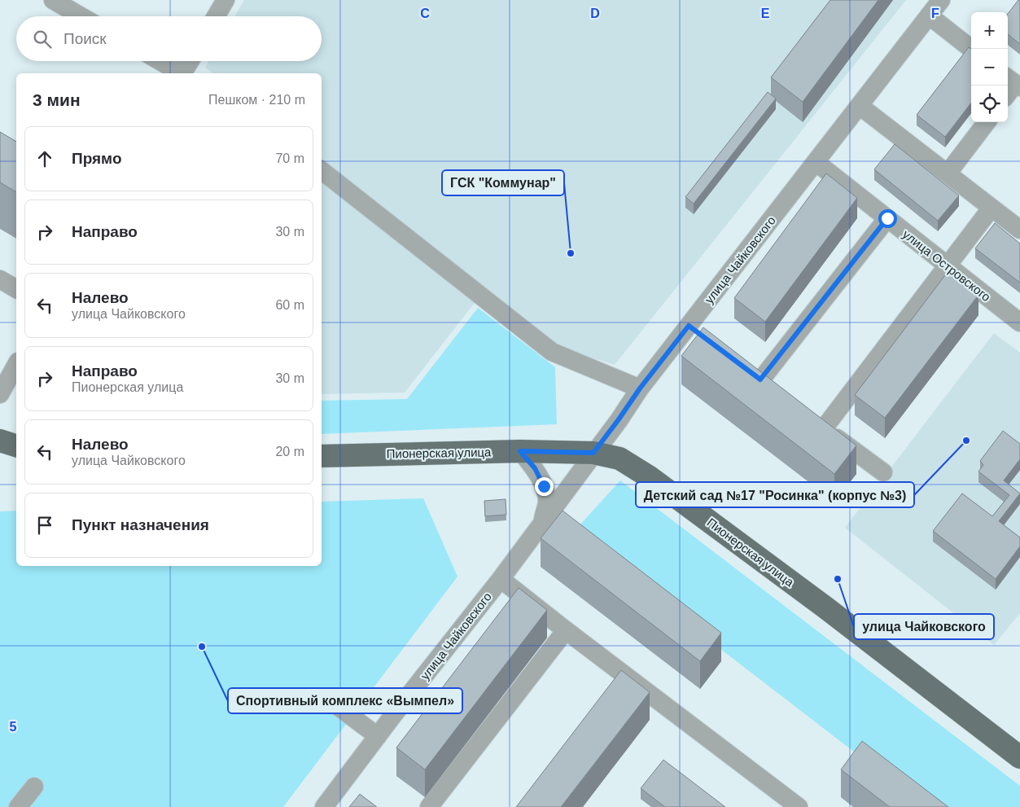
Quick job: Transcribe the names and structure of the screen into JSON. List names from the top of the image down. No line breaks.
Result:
{"streets":{"main road":["Пионерская улица"],"street":["улица Чайковского","улица Островского"]},"crossings":[["улица Чайковского","улица Островского"],["улица Чайковского","Пионерская улица"]],"places":["ГСК \"Коммунар\"","Детский сад №17 \"Росинка\" (корпус №3)","улица Чайковского","Спортивный комплекс «Вымпел»"],"page":{"map_buttons":["+","−"],"search":"Поиск","heading":["3 мин","Пешком · 210 m"],"list":[["Прямо","70 m"],["Направо","30 m"],["Налево","улица Чайковского","60 m"],["Направо","Пионерская улица","30 m"],["Налево","улица Чайковского","20 m"],"Пункт назначения"]},"grid":{"columns":["C","D","E","F"],"rows":["5"]}}
